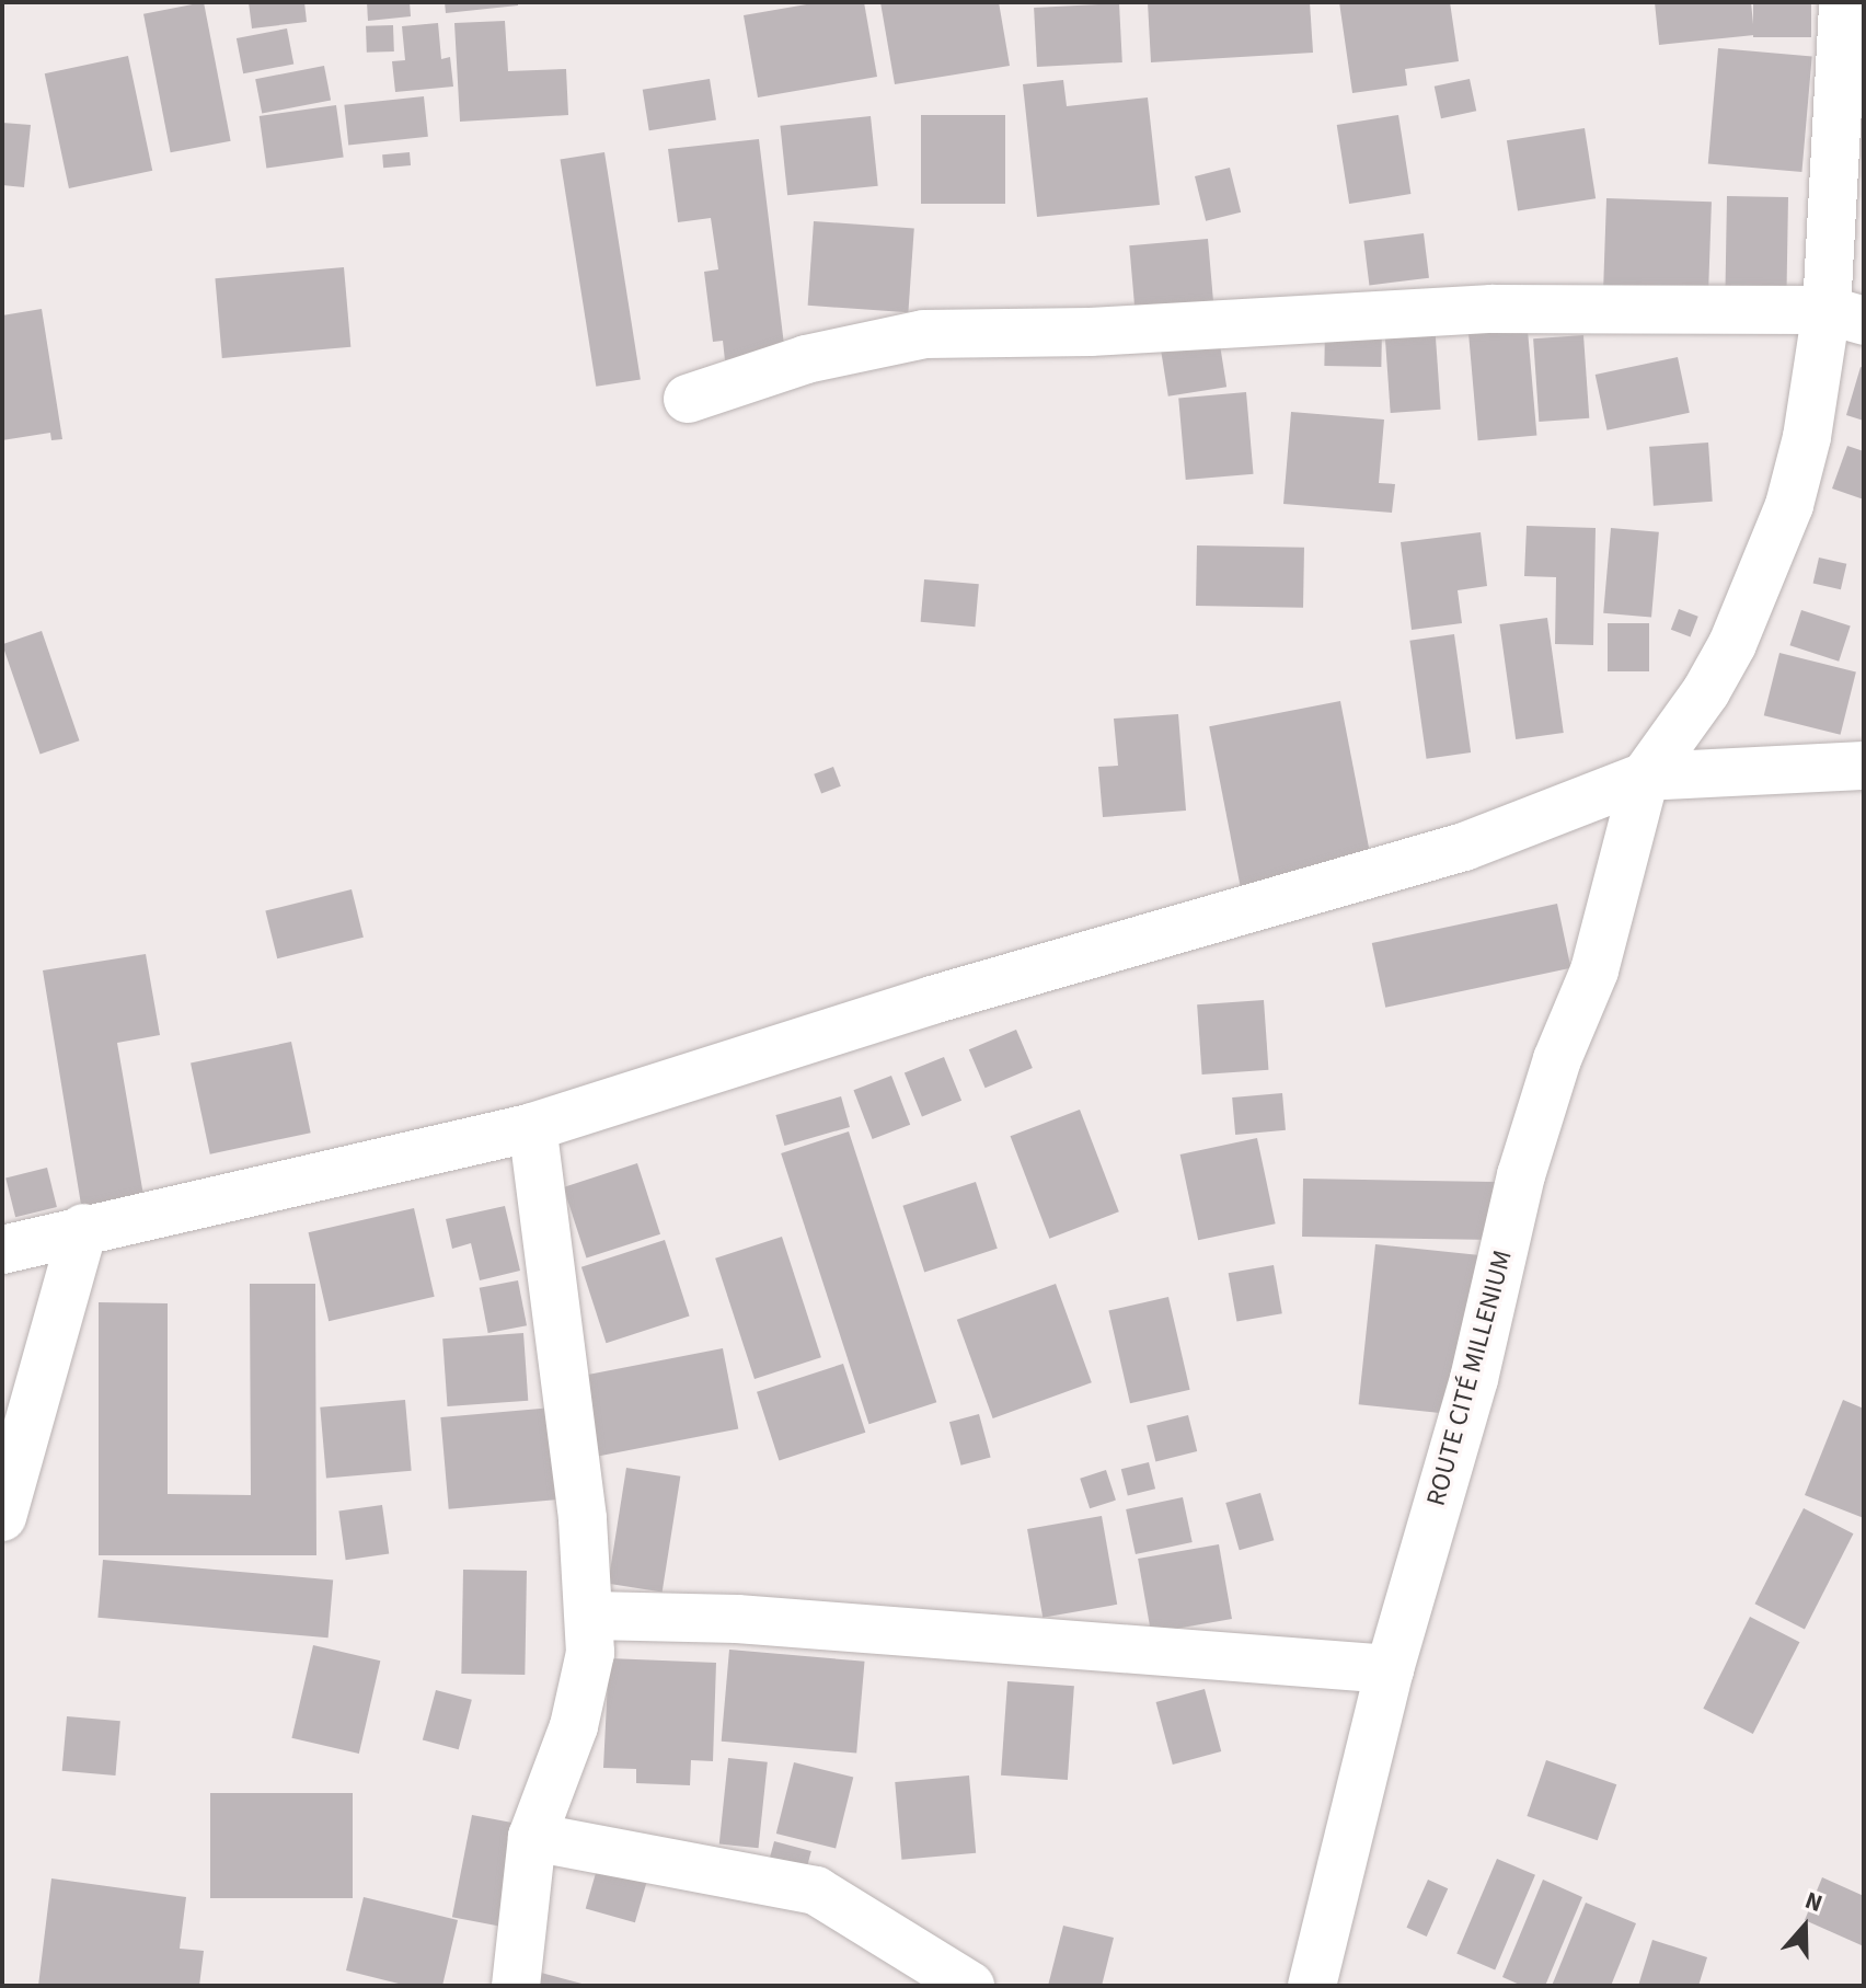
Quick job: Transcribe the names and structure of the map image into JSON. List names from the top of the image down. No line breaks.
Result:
{"streets":{"street":["ROUTE CITÉ MILLENIUM"]},"north":"top"}
